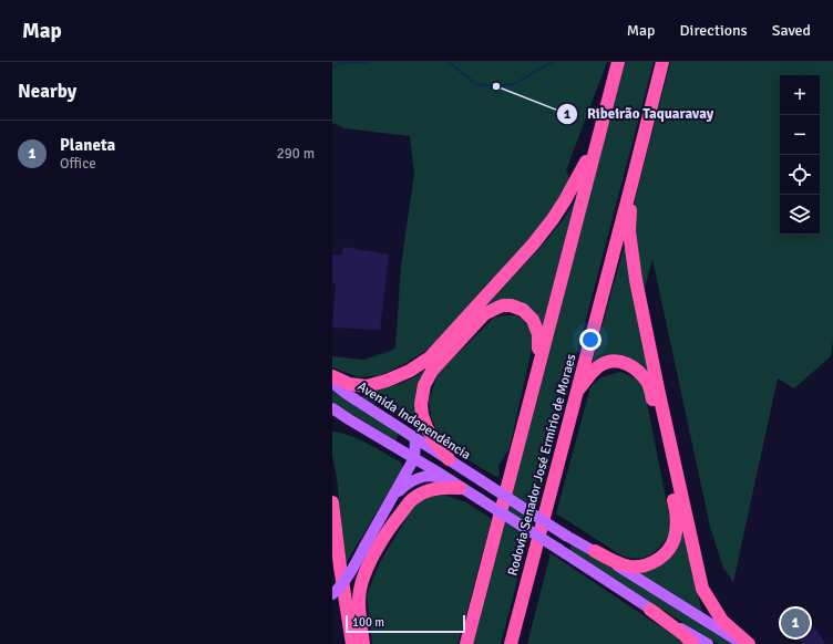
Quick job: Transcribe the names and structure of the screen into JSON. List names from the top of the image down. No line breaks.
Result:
{"streets":{"highway":["Rodovia Senador José Ermírio de Moraes"],"main road":["Avenida Independência"]},"places":["Ribeirão Taquaravay"],"scale_bar":"100 m","page":{"header":"Map","nav":["Map","Directions","Saved"],"heading":"Nearby","map_buttons":["+","−"],"list":[{"mark":"1","name":"Planeta","note":"Office","value":"290 m"}],"pins":"1","scale":"100 m"}}
